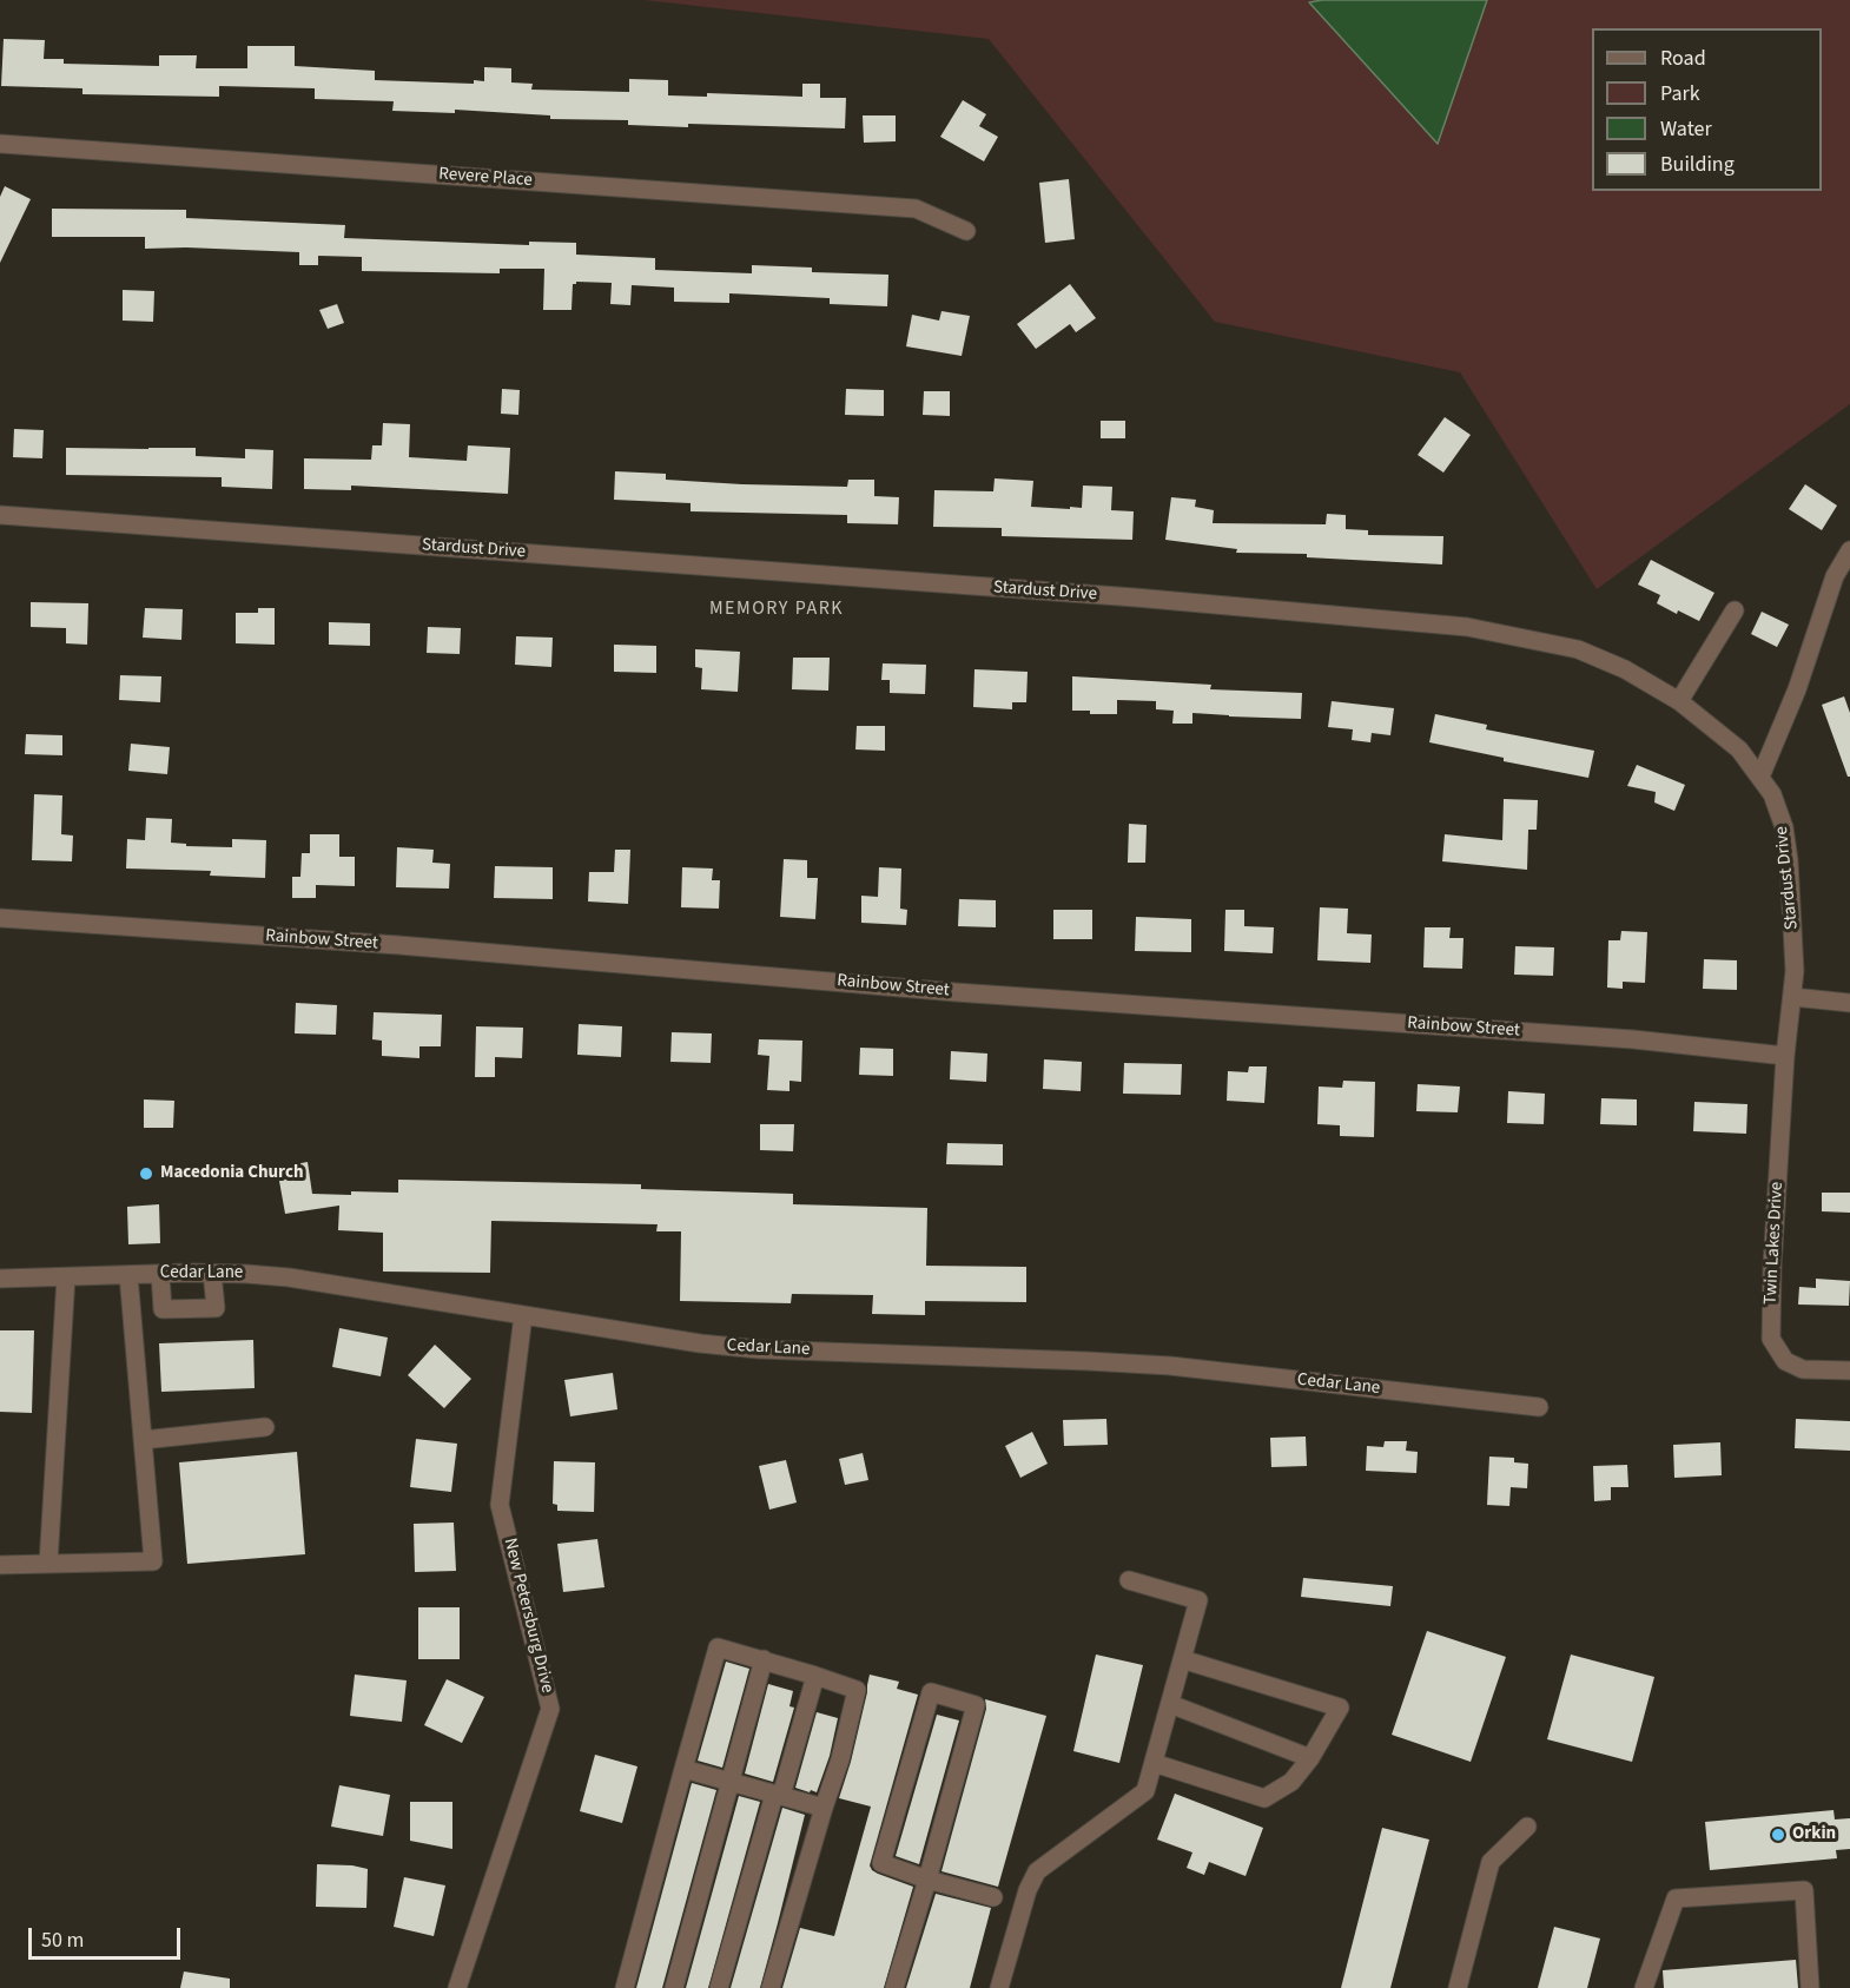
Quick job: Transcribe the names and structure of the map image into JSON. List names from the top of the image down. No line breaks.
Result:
{"streets":{"street":["Revere Place","Stardust Drive","Rainbow Street","Twin Lakes Drive","Cedar Lane","New Petersburg Drive"]},"crossings":[["Stardust Drive","Rainbow Street"],["Stardust Drive","Twin Lakes Drive"],["Rainbow Street","Twin Lakes Drive"],["Cedar Lane","New Petersburg Drive"]],"districts":["MEMORY PARK"],"places":["Macedonia Church","Orkin"],"legend":["Road","Park","Water","Building"],"scale_bar":"50 m"}
